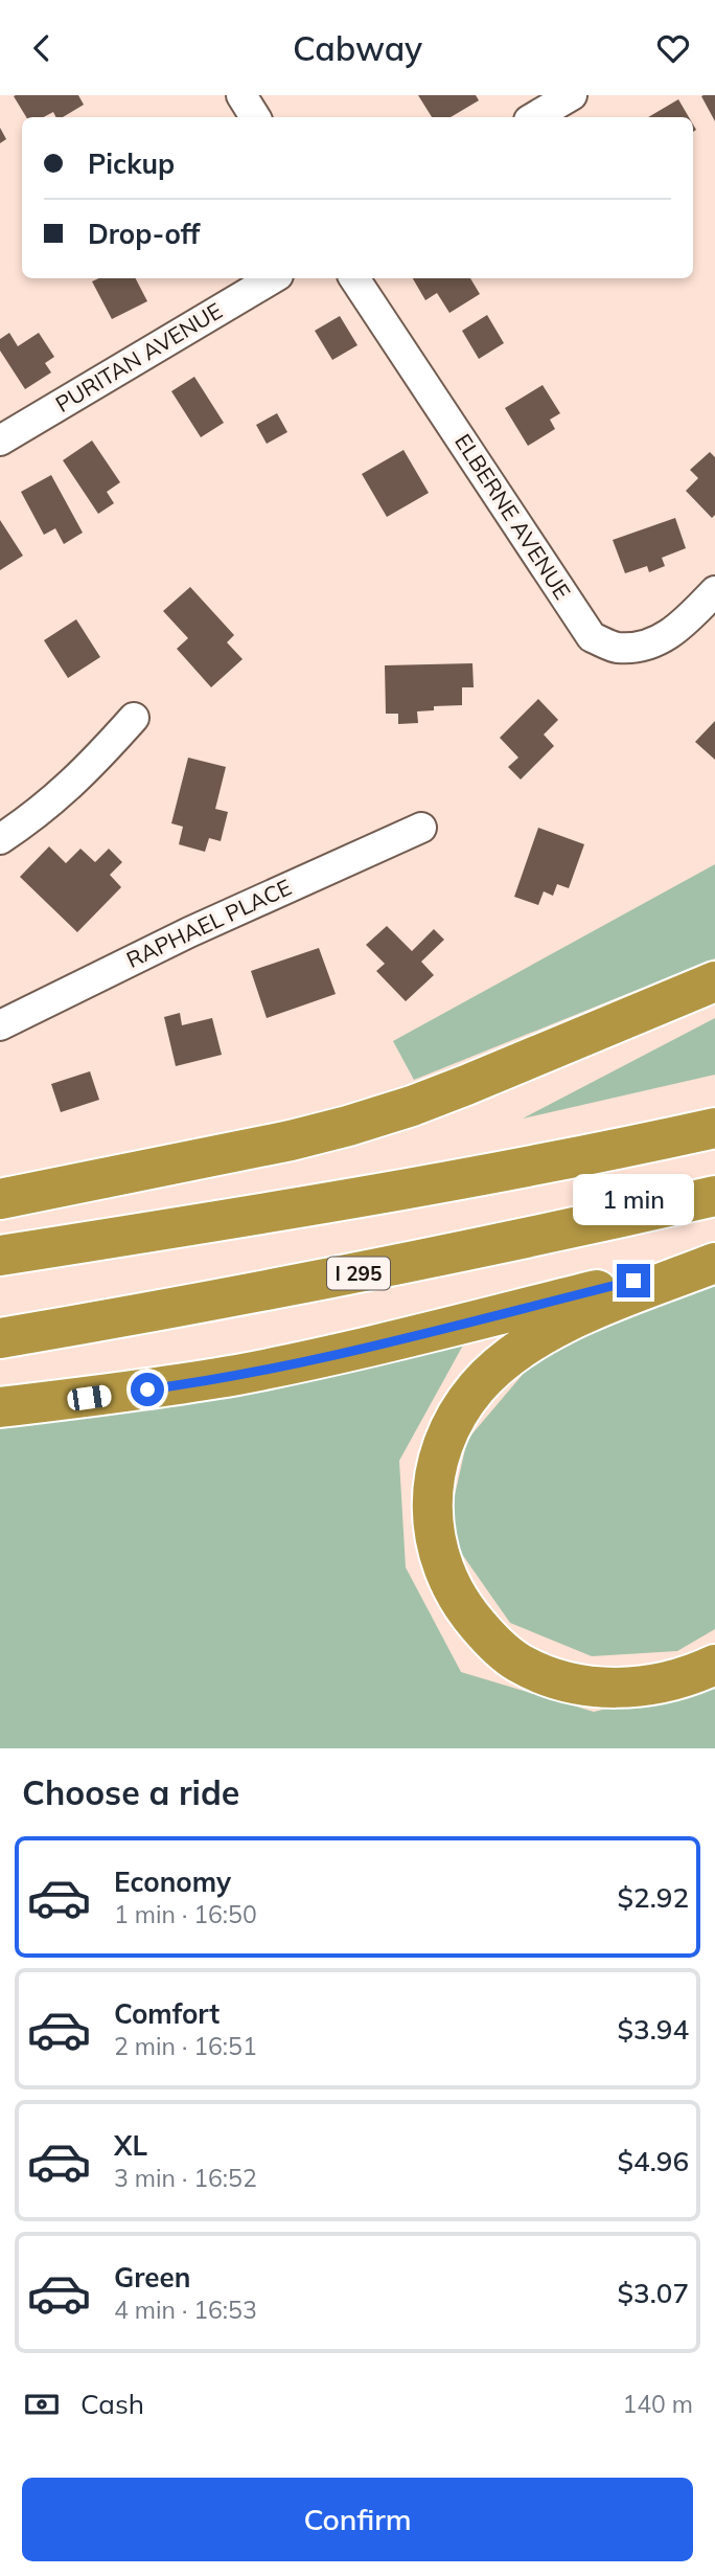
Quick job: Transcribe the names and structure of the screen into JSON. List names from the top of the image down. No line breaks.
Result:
{"streets":{"highway":["I 295"],"street":["PURITAN AVENUE","ELBERNE AVENUE","RAPHAEL PLACE"]},"page":{"header":"Cabway","banner":["Pickup","Drop-off"],"bubble":"1 min","heading":"Choose a ride","list":[{"name":"Economy","note":"1 min · 16:50","value":"$2.92"},{"name":"Comfort","note":"2 min · 16:51","value":"$3.94"},{"name":"XL","note":"3 min · 16:52","value":"$4.96"},{"name":"Green","note":"4 min · 16:53","value":"$3.07"}],"pay":["Cash","140 m"],"buttons":"Confirm"}}
